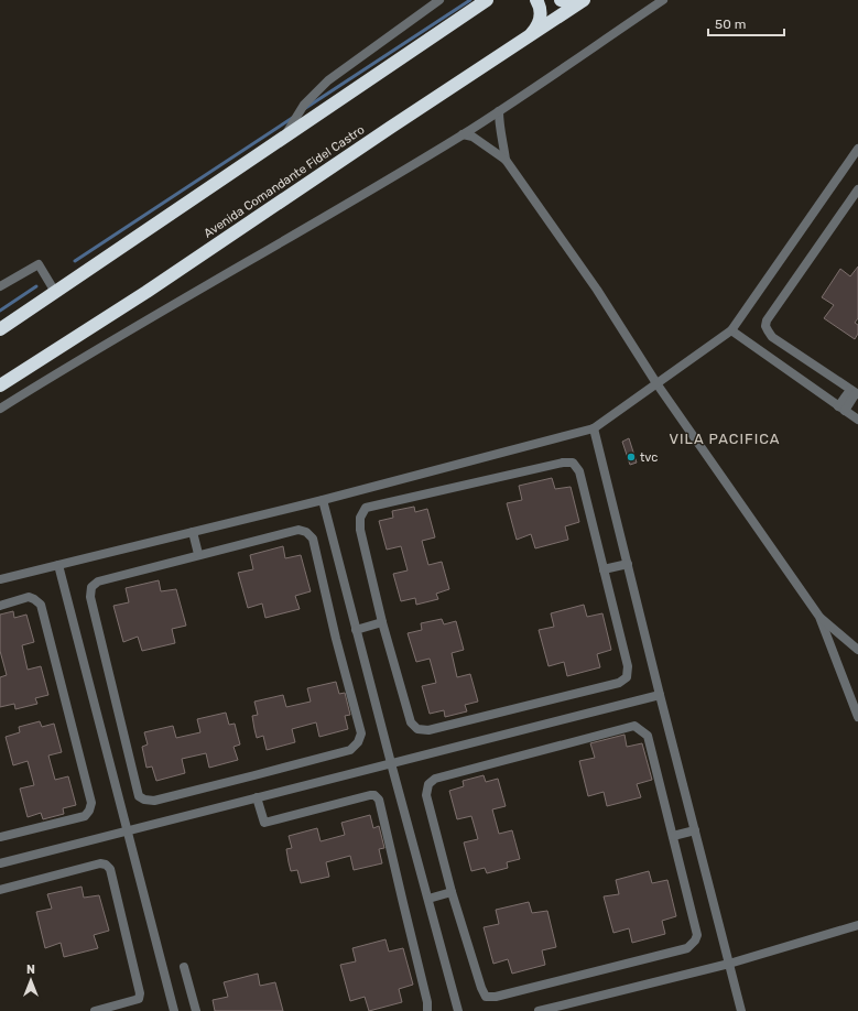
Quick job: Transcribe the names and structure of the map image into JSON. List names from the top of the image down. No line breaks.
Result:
{"streets":{"highway":["Avenida Comandante Fidel Castro"]},"districts":["VILA PACIFICA"],"places":["tvc"],"scale_bar":"50 m","north":"top"}
